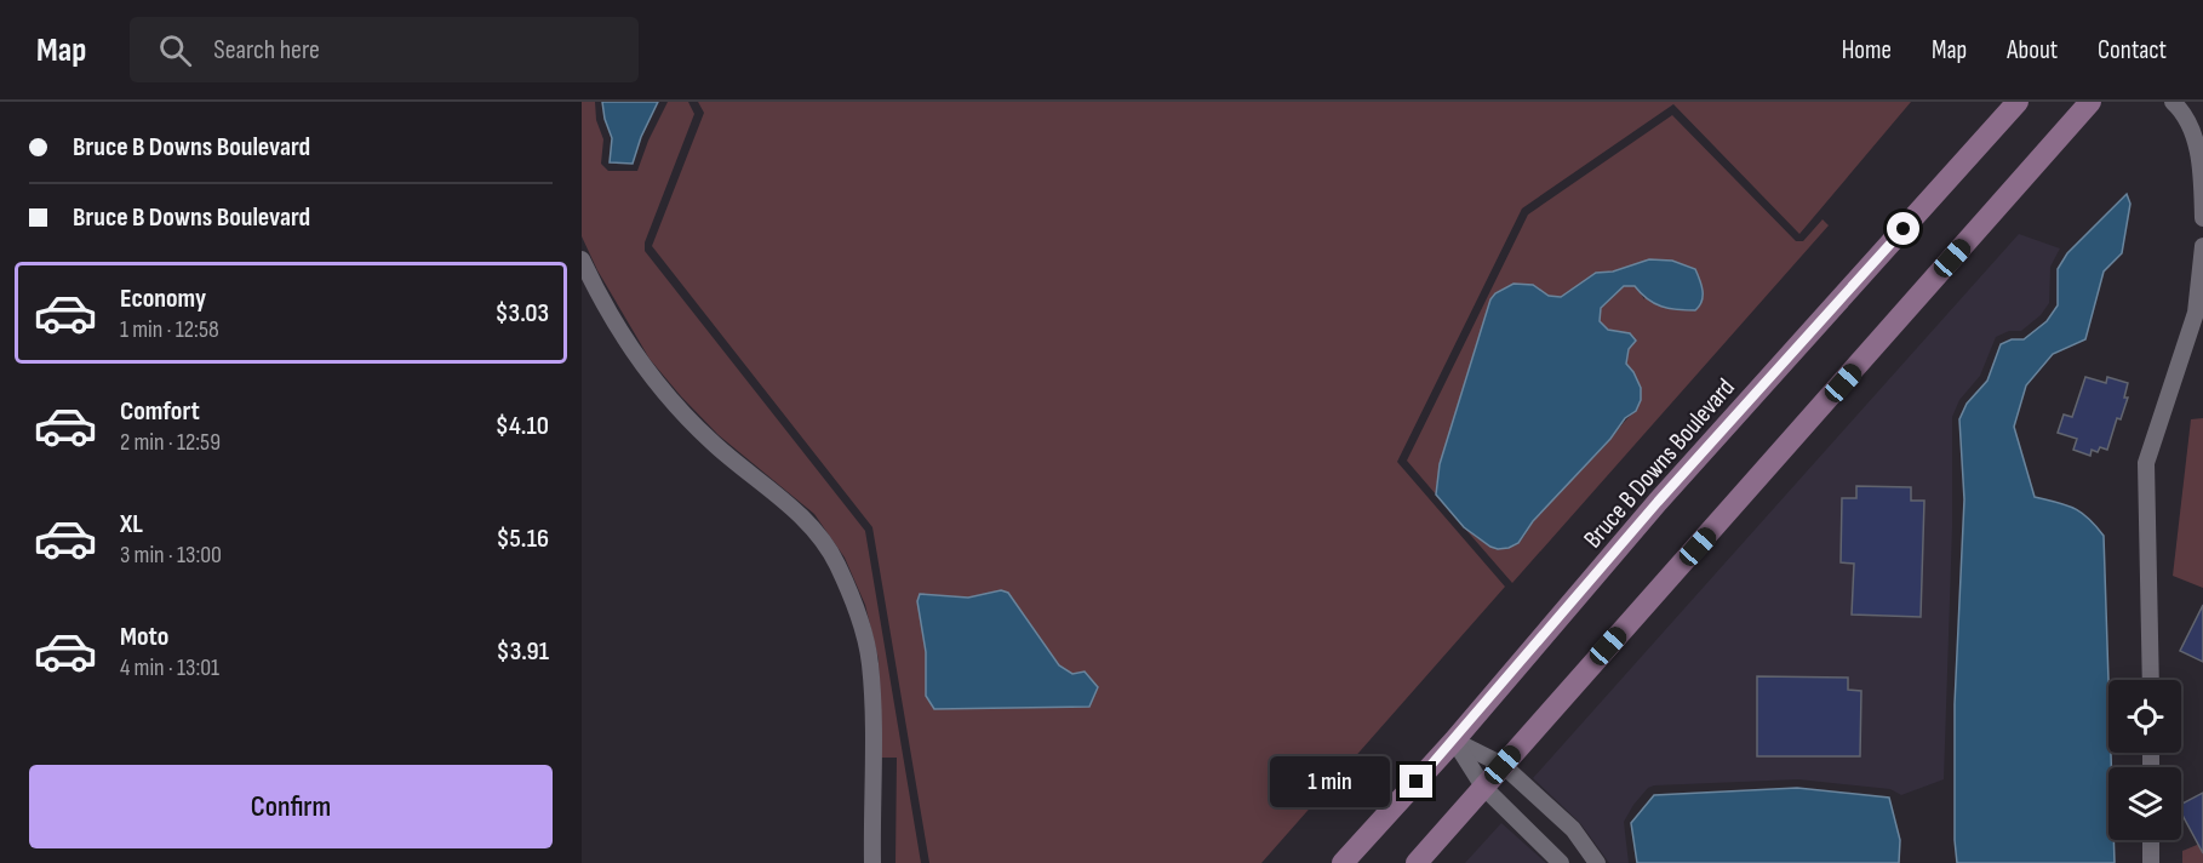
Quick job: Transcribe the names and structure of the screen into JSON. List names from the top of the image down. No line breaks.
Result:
{"streets":{"main road":["Bruce B Downs Boulevard"]},"page":{"header":"Map","search":"Search here","nav":["Home","Map","About","Contact"],"banner":["Bruce B Downs Boulevard","Bruce B Downs Boulevard"],"list":[{"name":"Economy","note":"1 min · 12:58","value":"$3.03"},{"name":"Comfort","note":"2 min · 12:59","value":"$4.10"},{"name":"XL","note":"3 min · 13:00","value":"$5.16"},{"name":"Moto","note":"4 min · 13:01","value":"$3.91"}],"buttons":"Confirm","bubble":"1 min"}}
